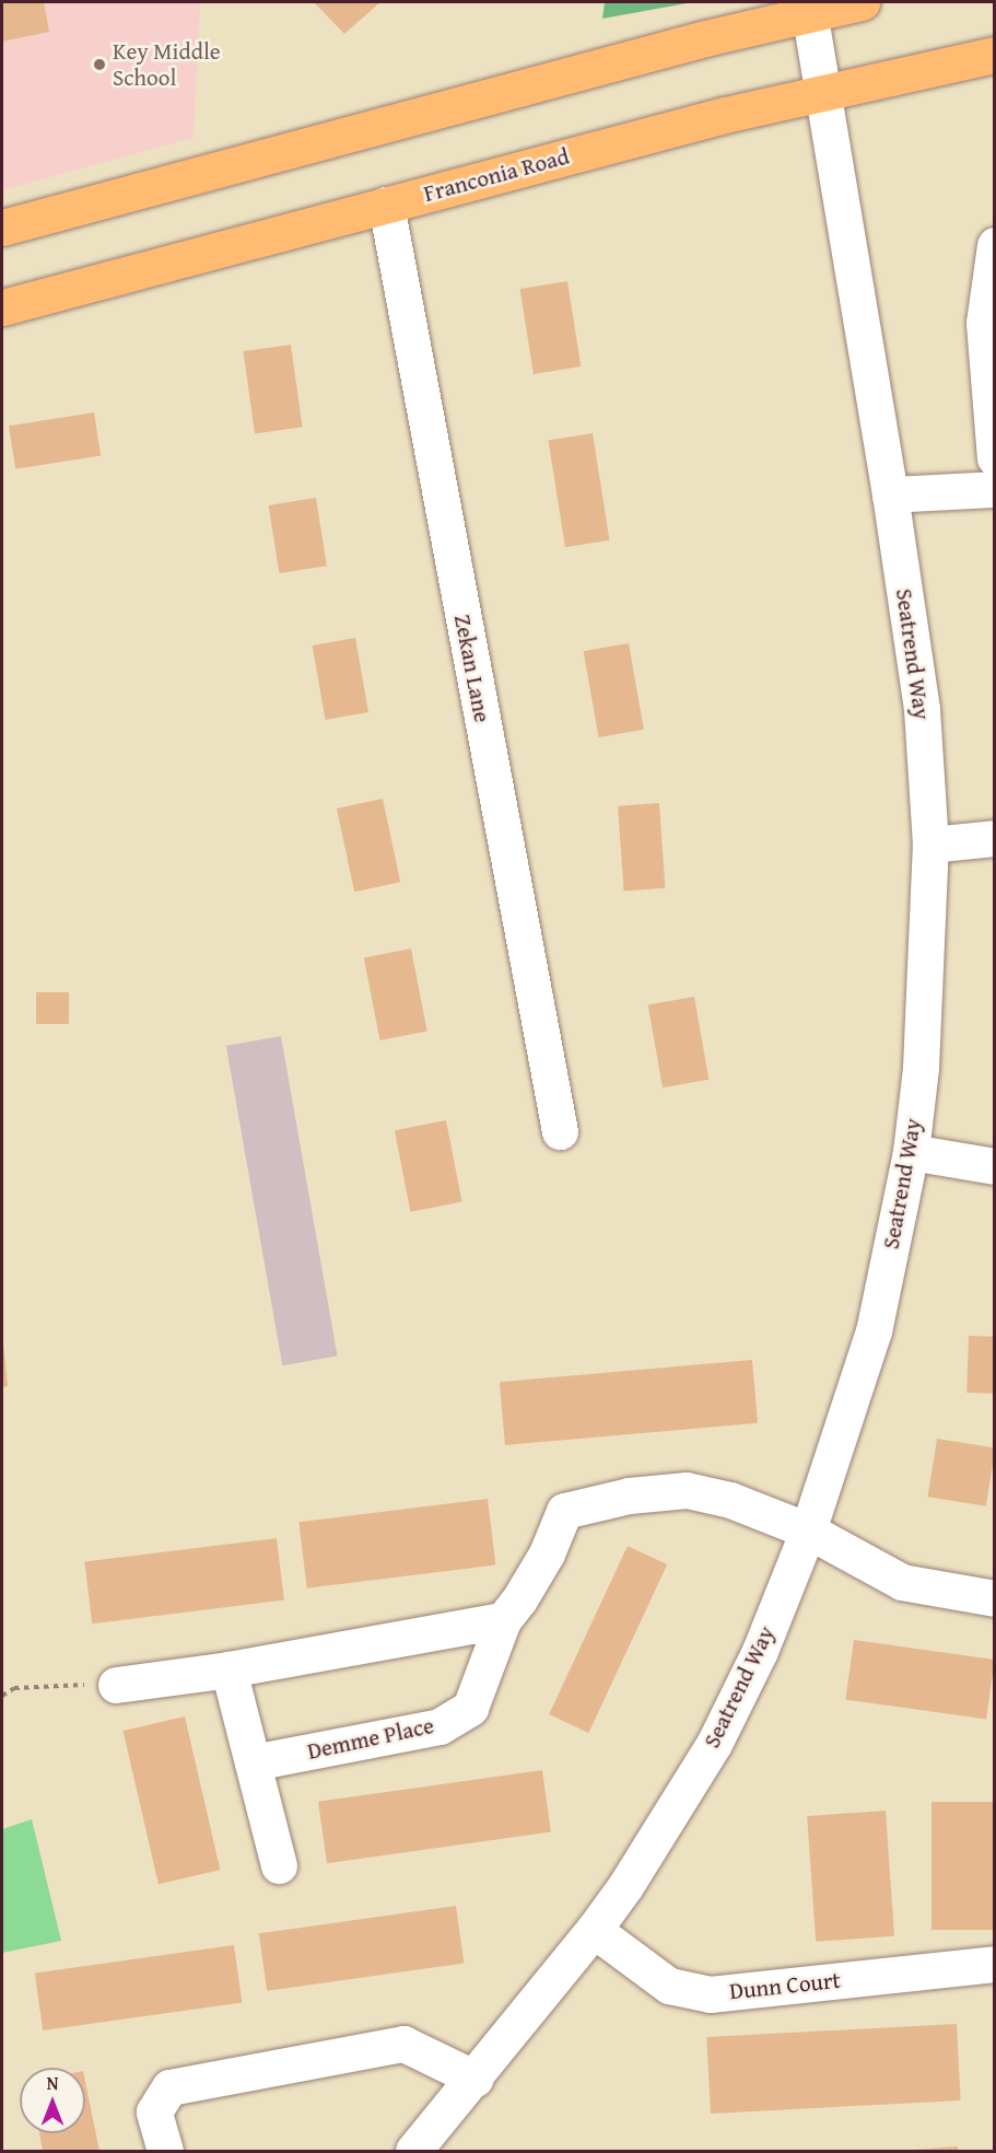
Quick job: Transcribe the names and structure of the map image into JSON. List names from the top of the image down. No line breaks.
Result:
{"streets":{"main road":["Franconia Road"],"street":["Seatrend Way","Zekan Lane","Demme Place","Dunn Court"]},"crossings":[["Franconia Road","Seatrend Way"],["Franconia Road","Zekan Lane"],["Seatrend Way","Demme Place"],["Seatrend Way","Dunn Court"]],"places":["Key Middle School"],"north":"top"}
